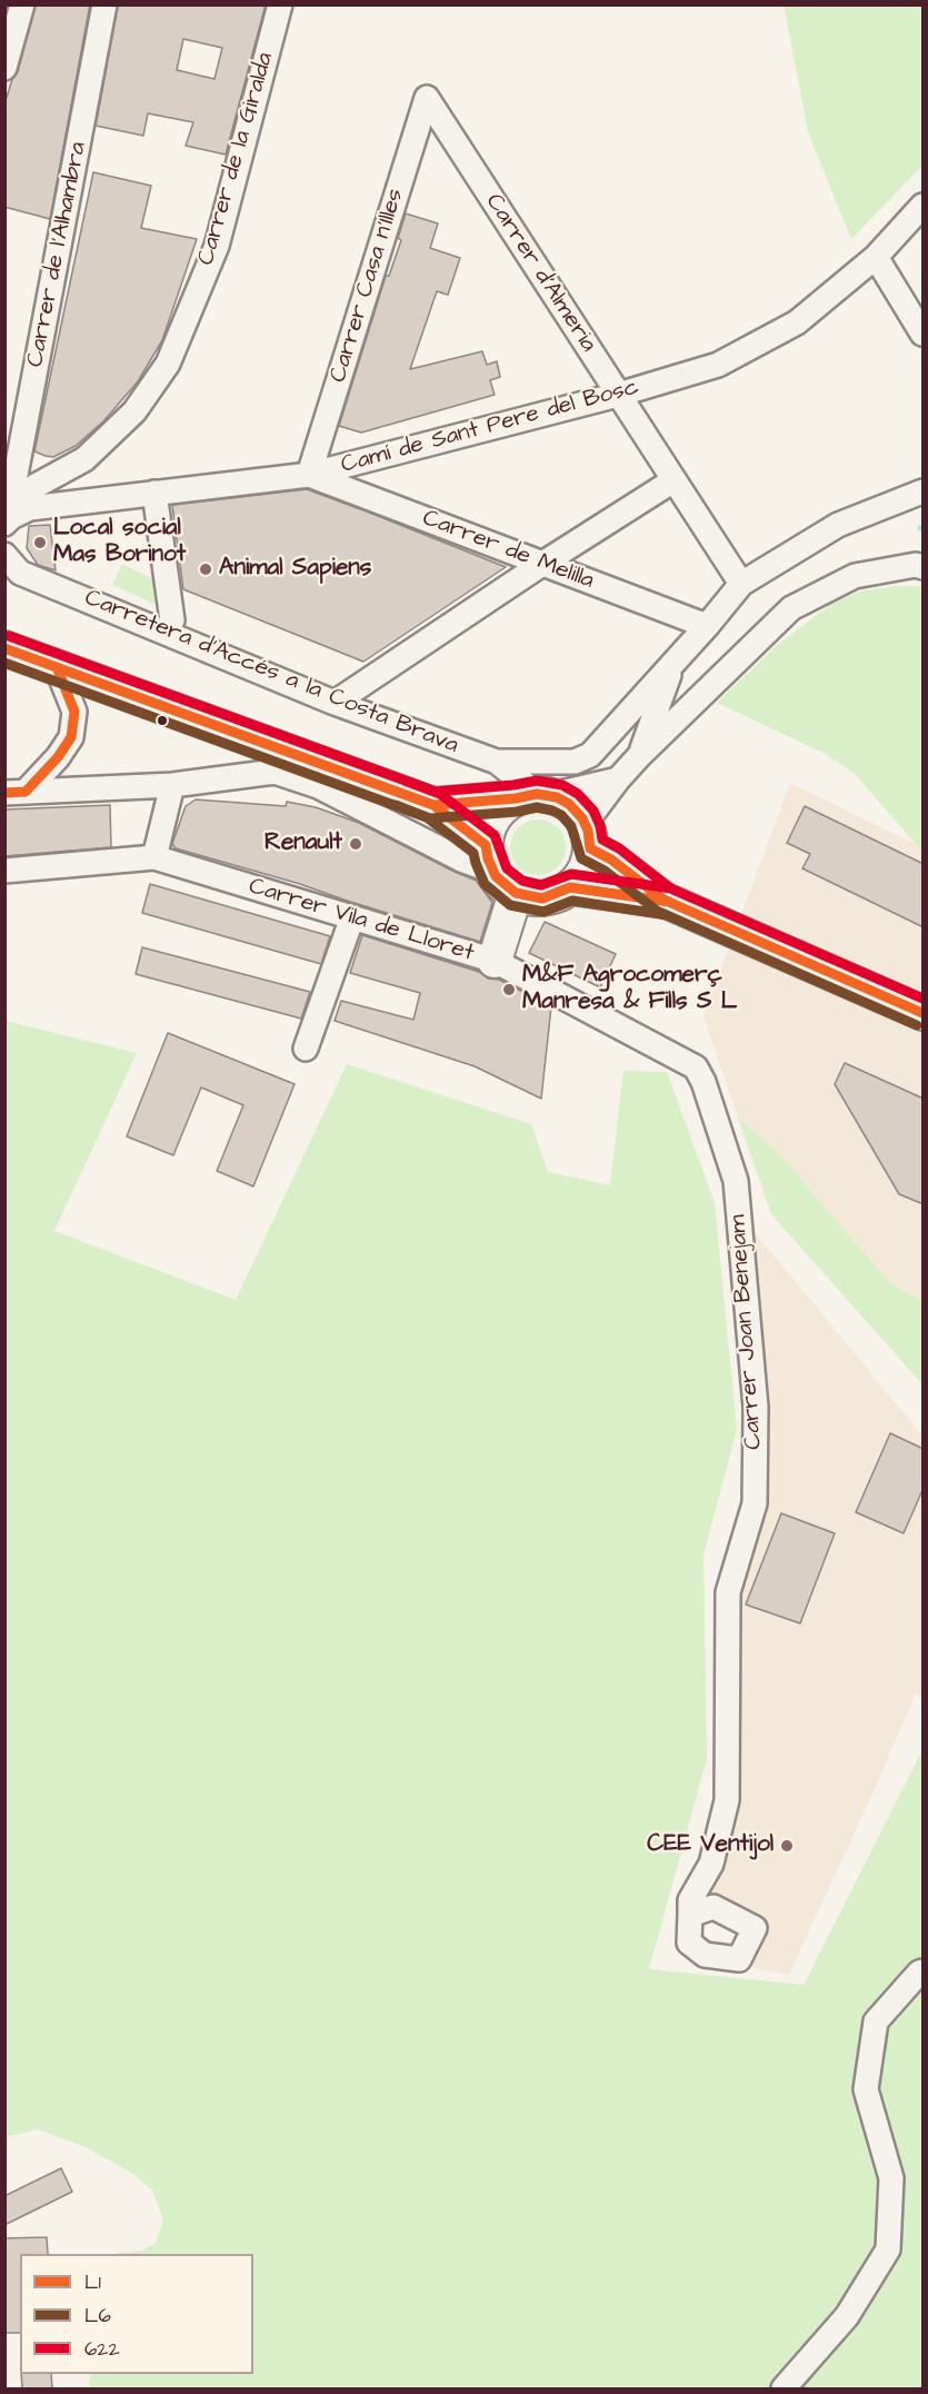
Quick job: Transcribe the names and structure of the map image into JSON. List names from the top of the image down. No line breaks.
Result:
{"streets":{"street":["Carrer de la Giralda","Carrer de l'Alhambra","Carrer d'Almeria","Carrer Casa n'Illes","Camí de Sant Pere del Bosc","Carrer de Melilla","Carretera d'Accés a la Costa Brava","Carrer Vila de Lloret","Carrer Joan Benejam"]},"crossings":[["Carrer de la Giralda","Carrer de l'Alhambra"],["Carrer de la Giralda","Camí de Sant Pere del Bosc"],["Carrer de l'Alhambra","Camí de Sant Pere del Bosc"],["Carrer d'Almeria","Carrer Casa n'Illes"],["Carrer d'Almeria","Camí de Sant Pere del Bosc"],["Carrer Casa n'Illes","Camí de Sant Pere del Bosc"],["Carrer Casa n'Illes","Carrer de Melilla"],["Camí de Sant Pere del Bosc","Carrer de Melilla"],["Carrer Vila de Lloret","Carrer Joan Benejam"]],"places":["Local social Mas Borinot","Animal Sapiens","Renault","M&F Agrocomerç Manresa & Fills S L","CEE Ventijol"],"lines":["transit line 622","transit line L1","transit line L6"],"legend":["L1","L6","622"]}
